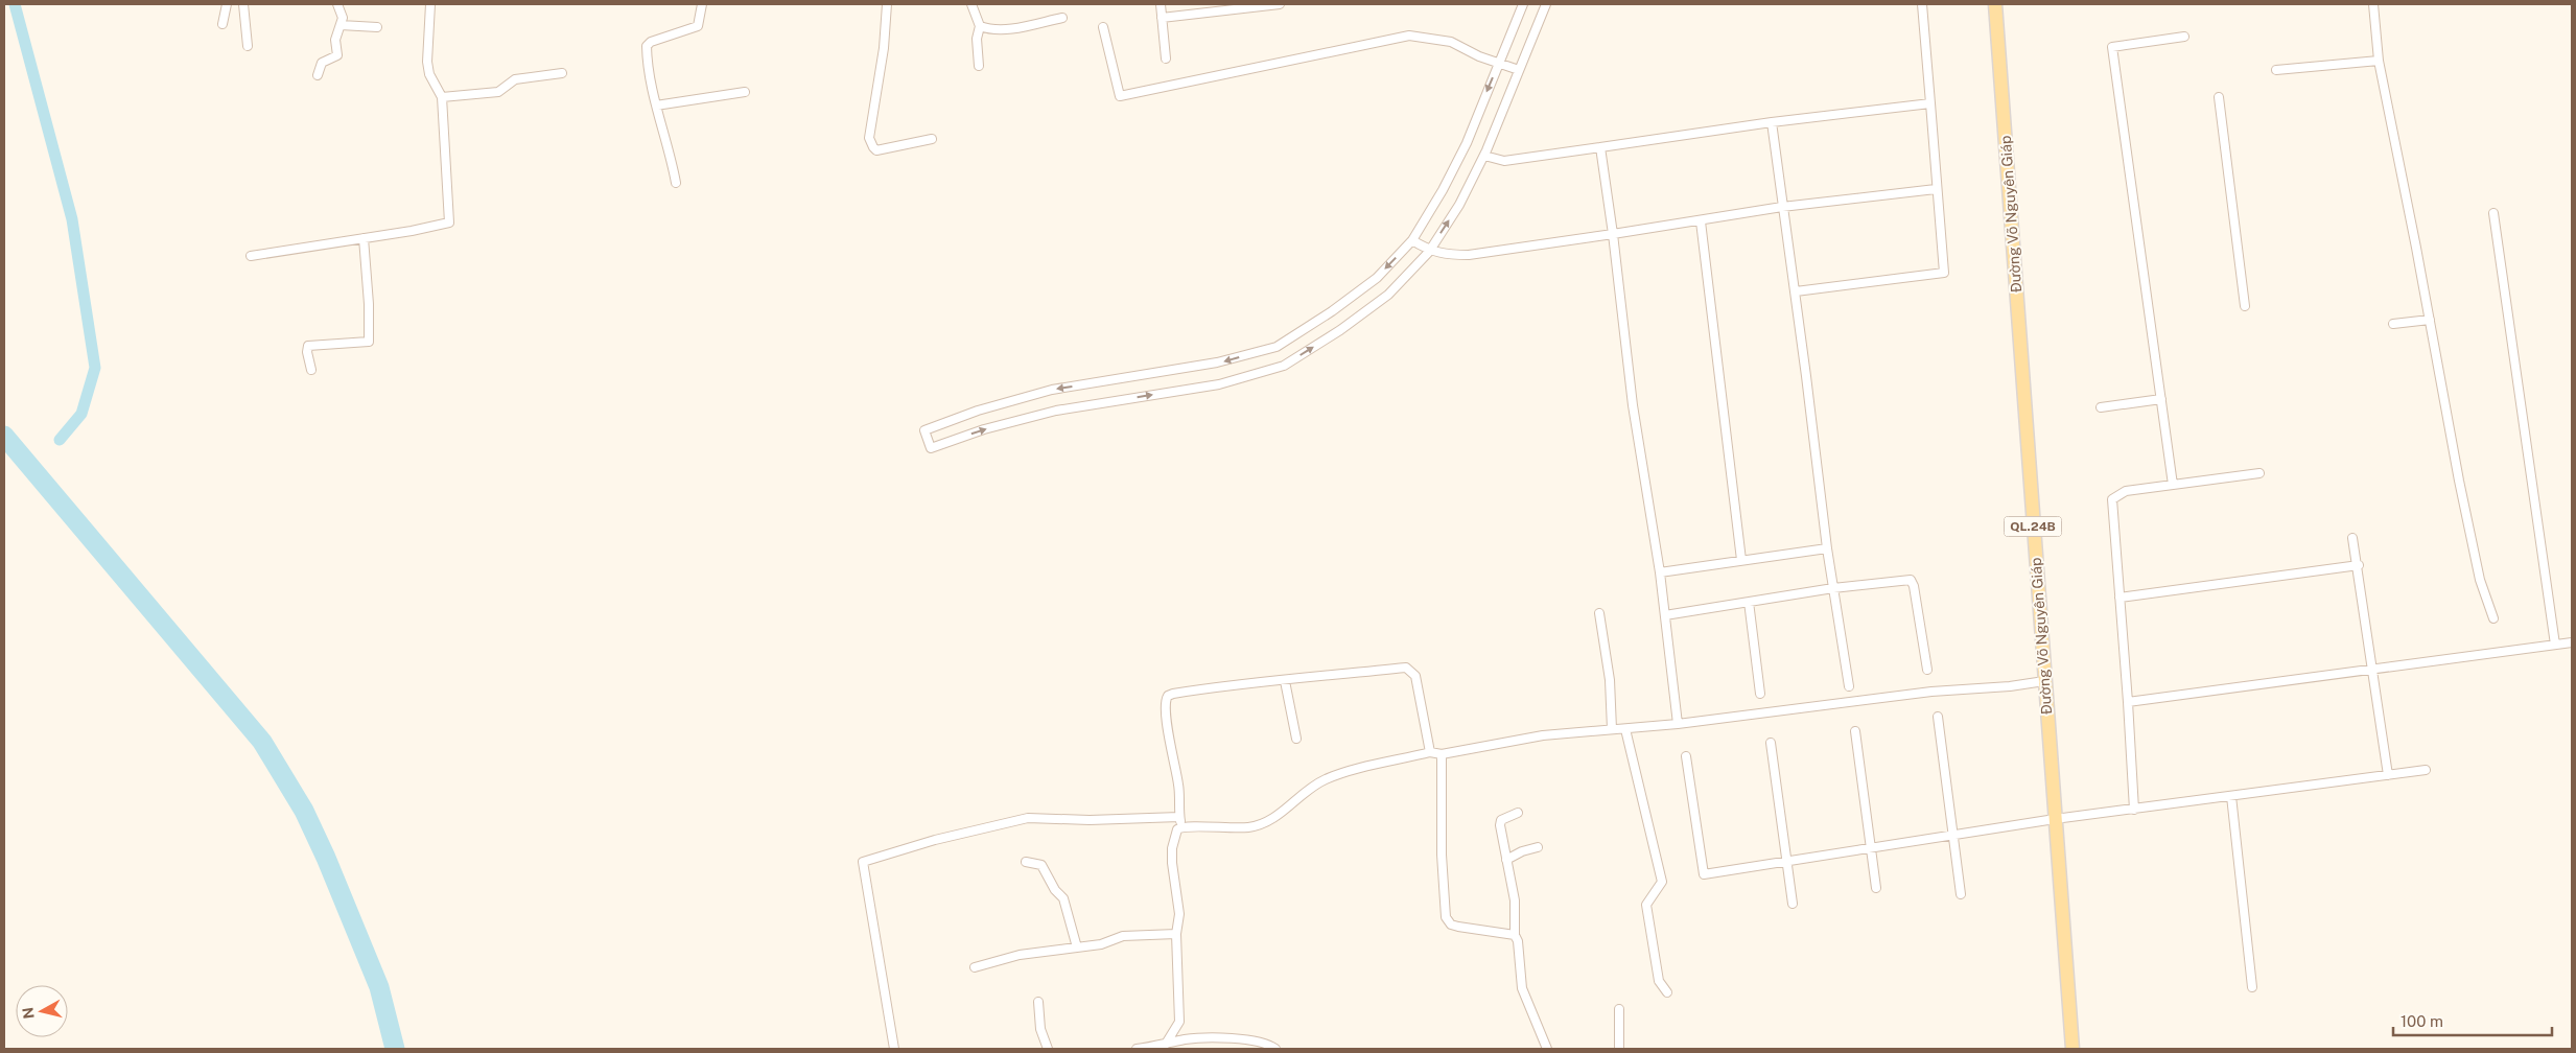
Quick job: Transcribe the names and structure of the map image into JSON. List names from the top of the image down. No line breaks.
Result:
{"streets":{"main road":["Đường Võ Nguyên Giáp","QL.24B"]},"scale_bar":"100 m","north":"left"}
